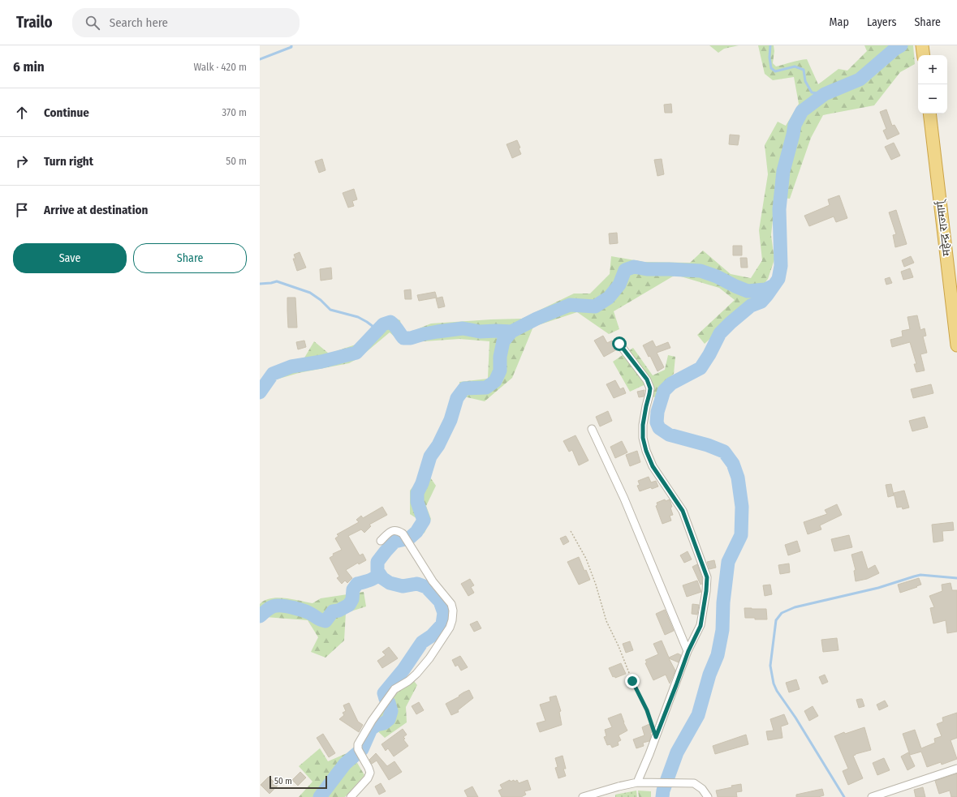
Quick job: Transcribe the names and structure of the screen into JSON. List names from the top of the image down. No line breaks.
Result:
{"streets":{"highway":["महेन्द्र राज्मार्ग्"]},"scale_bar":"50 m","page":{"header":"Trailo","search":"Search here","nav":["Map","Layers","Share"],"heading":["6 min","Walk · 420 m"],"map_buttons":["+","−"],"list":[["Continue","370 m"],["Turn right","50 m"],"Arrive at destination"],"buttons":["Save","Share"],"scale":"50 m"}}
